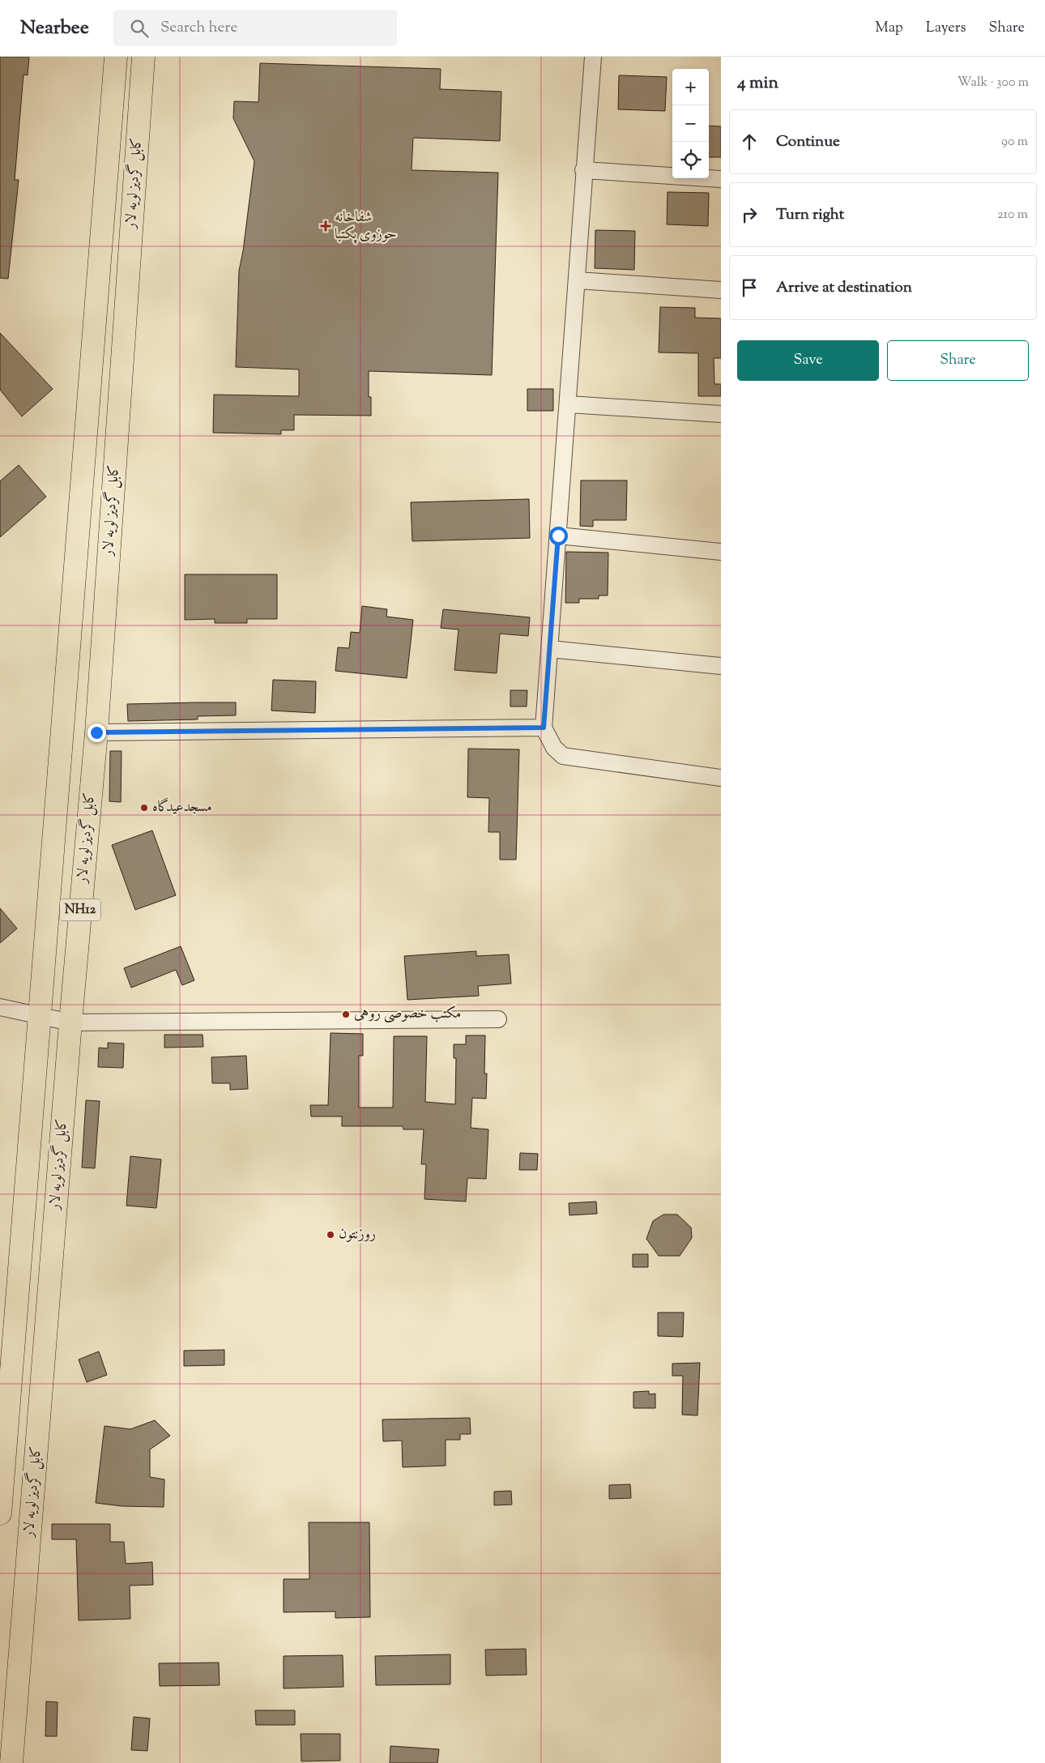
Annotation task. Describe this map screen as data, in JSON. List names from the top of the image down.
{
  "streets": {
    "highway": ["کابل گردیز لویه لار", "NH12"]
  },
  "places": {
    "health": ["شفاخانه حوزوی پکتبا"],
    "other": ["مسجدعیدگاه", "مکتب خصوصی روهی", "روزنتون"]
  },
  "page": {
    "header": "Nearbee",
    "search": "Search here",
    "nav": ["Map", "Layers", "Share"],
    "heading": ["4 min", "Walk · 300 m"],
    "map_buttons": ["+", "−"],
    "list": [
      ["Continue", "90 m"],
      ["Turn right", "210 m"],
      "Arrive at destination"
    ],
    "buttons": ["Save", "Share"]
  }
}
